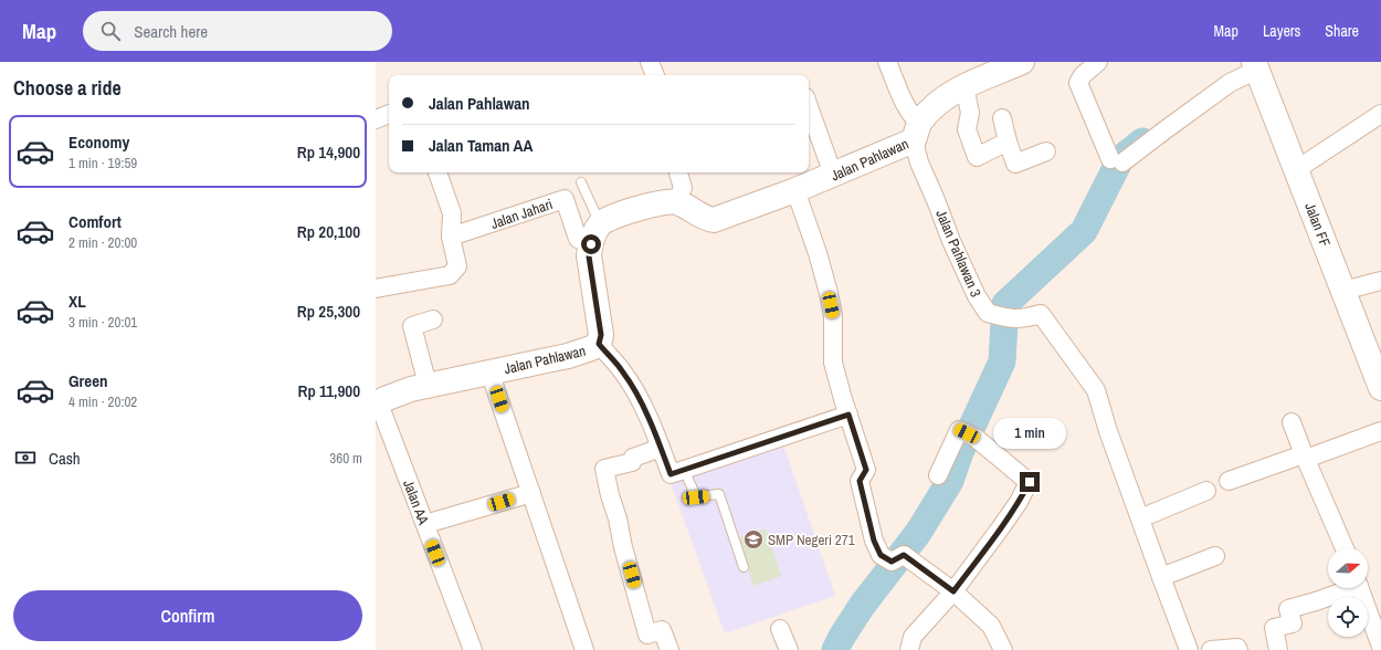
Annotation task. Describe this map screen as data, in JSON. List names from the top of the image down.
{
  "streets": {
    "street": [
      "Jalan Pahlawan",
      "Jalan Jahari",
      "Jalan FF",
      "Jalan Pahlawan 3",
      "Jalan AA"
    ]
  },
  "crossings": [
    ["Jalan Pahlawan", "Jalan Jahari"],
    ["Jalan Pahlawan", "Jalan Pahlawan 3"],
    ["Jalan Pahlawan", "Jalan AA"]
  ],
  "places": {
    "school or university": ["SMP Negeri 271"]
  },
  "north": "right",
  "page": {
    "header": "Map",
    "search": "Search here",
    "nav": ["Map", "Layers", "Share"],
    "heading": "Choose a ride",
    "banner": ["Jalan Pahlawan", "Jalan Taman AA"],
    "list": [
      {
        "name": "Economy",
        "note": "1 min · 19:59",
        "value": "Rp 14,900"
      },
      {
        "name": "Comfort",
        "note": "2 min · 20:00",
        "value": "Rp 20,100"
      },
      {
        "name": "XL",
        "note": "3 min · 20:01",
        "value": "Rp 25,300"
      },
      {
        "name": "Green",
        "note": "4 min · 20:02",
        "value": "Rp 11,900"
      }
    ],
    "bubble": "1 min",
    "pay": ["Cash", "360 m"],
    "buttons": "Confirm"
  }
}
